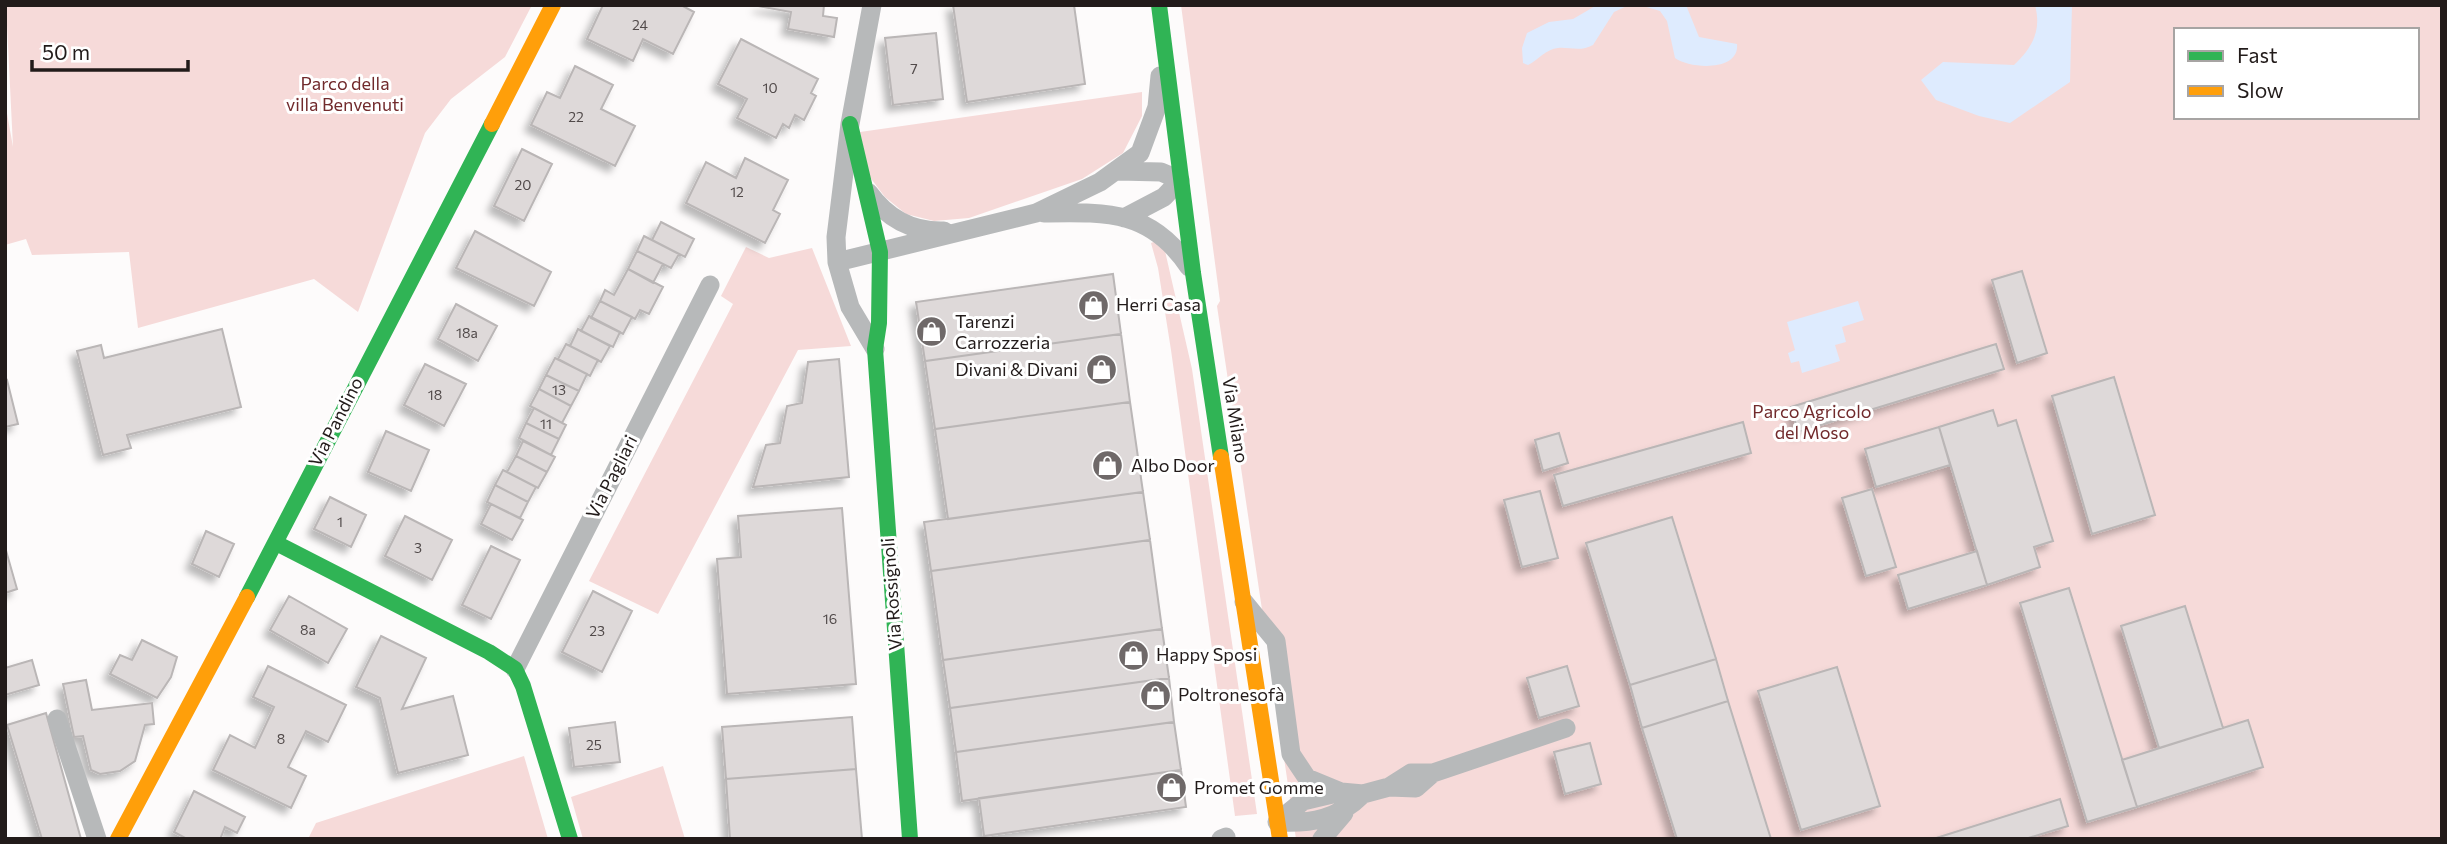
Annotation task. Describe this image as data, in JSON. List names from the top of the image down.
{
  "streets": {
    "street": [
      "Via Milano",
      "Via Pandino",
      "Via Pagliari",
      "Via Rossignoli"
    ]
  },
  "crossings": [
    ["Via Milano", "Via Rossignoli"]
  ],
  "parks": ["Parco della villa Benvenuti", "Parco Agricolo del Moso"],
  "places": {
    "shop": [
      "Herri Casa",
      "Tarenzi Carrozzeria",
      "Divani & Divani",
      "Albo Door",
      "Happy Sposi",
      "Poltronesofà",
      "Promet Gomme"
    ]
  },
  "house_numbers": [
    "24",
    "7",
    "10",
    "22",
    "20",
    "12",
    "18a",
    "13",
    "18",
    "11",
    "1",
    "3",
    "16",
    "8a",
    "23",
    "8",
    "25"
  ],
  "legend": ["Fast", "Slow"],
  "scale_bar": "50 m"
}
